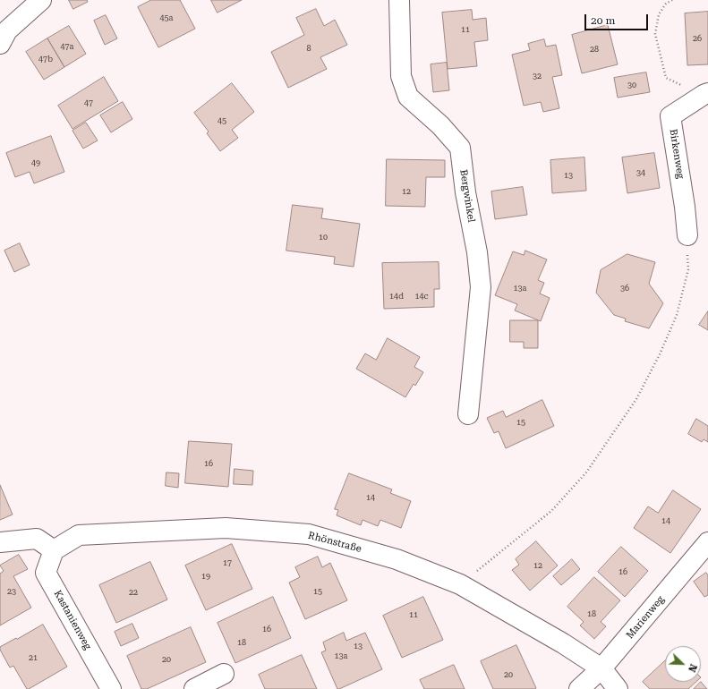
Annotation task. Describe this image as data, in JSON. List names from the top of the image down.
{
  "streets": {
    "street": [
      "Birkenweg",
      "Bergwinkel",
      "Rhönstraße",
      "Marienweg",
      "Kastanienweg"
    ]
  },
  "crossings": [
    ["Rhönstraße", "Marienweg"],
    ["Rhönstraße", "Kastanienweg"]
  ],
  "house_numbers": [
    "45a",
    "11",
    "26",
    "47a",
    "8",
    "28",
    "47b",
    "32",
    "30",
    "47",
    "45",
    "49",
    "34",
    "13",
    "12",
    "10",
    "13a",
    "36",
    "14d",
    "14c",
    "15",
    "16",
    "14",
    "14",
    "17",
    "12",
    "16",
    "19",
    "23",
    "15",
    "22",
    "18",
    "11",
    "16",
    "18",
    "13",
    "13a",
    "21",
    "20",
    "20"
  ],
  "scale_bar": "20 m",
  "north": "bottom right"
}
